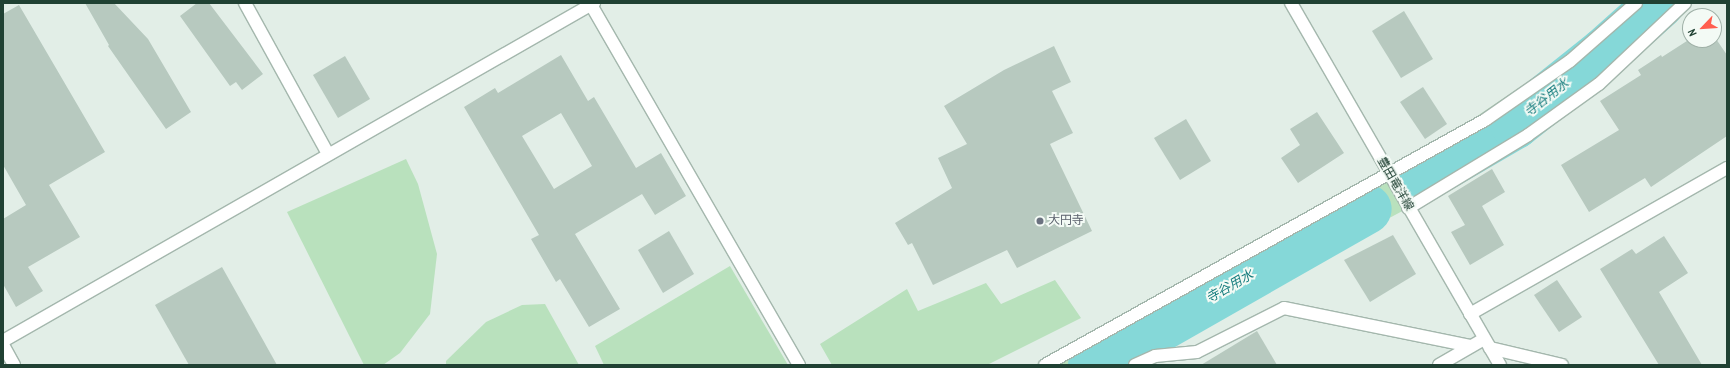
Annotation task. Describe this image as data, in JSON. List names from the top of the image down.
{
  "streets": {
    "street": ["豊田竜洋線"]
  },
  "water": ["寺谷用水"],
  "places": ["大円寺"],
  "north": "bottom left"
}
